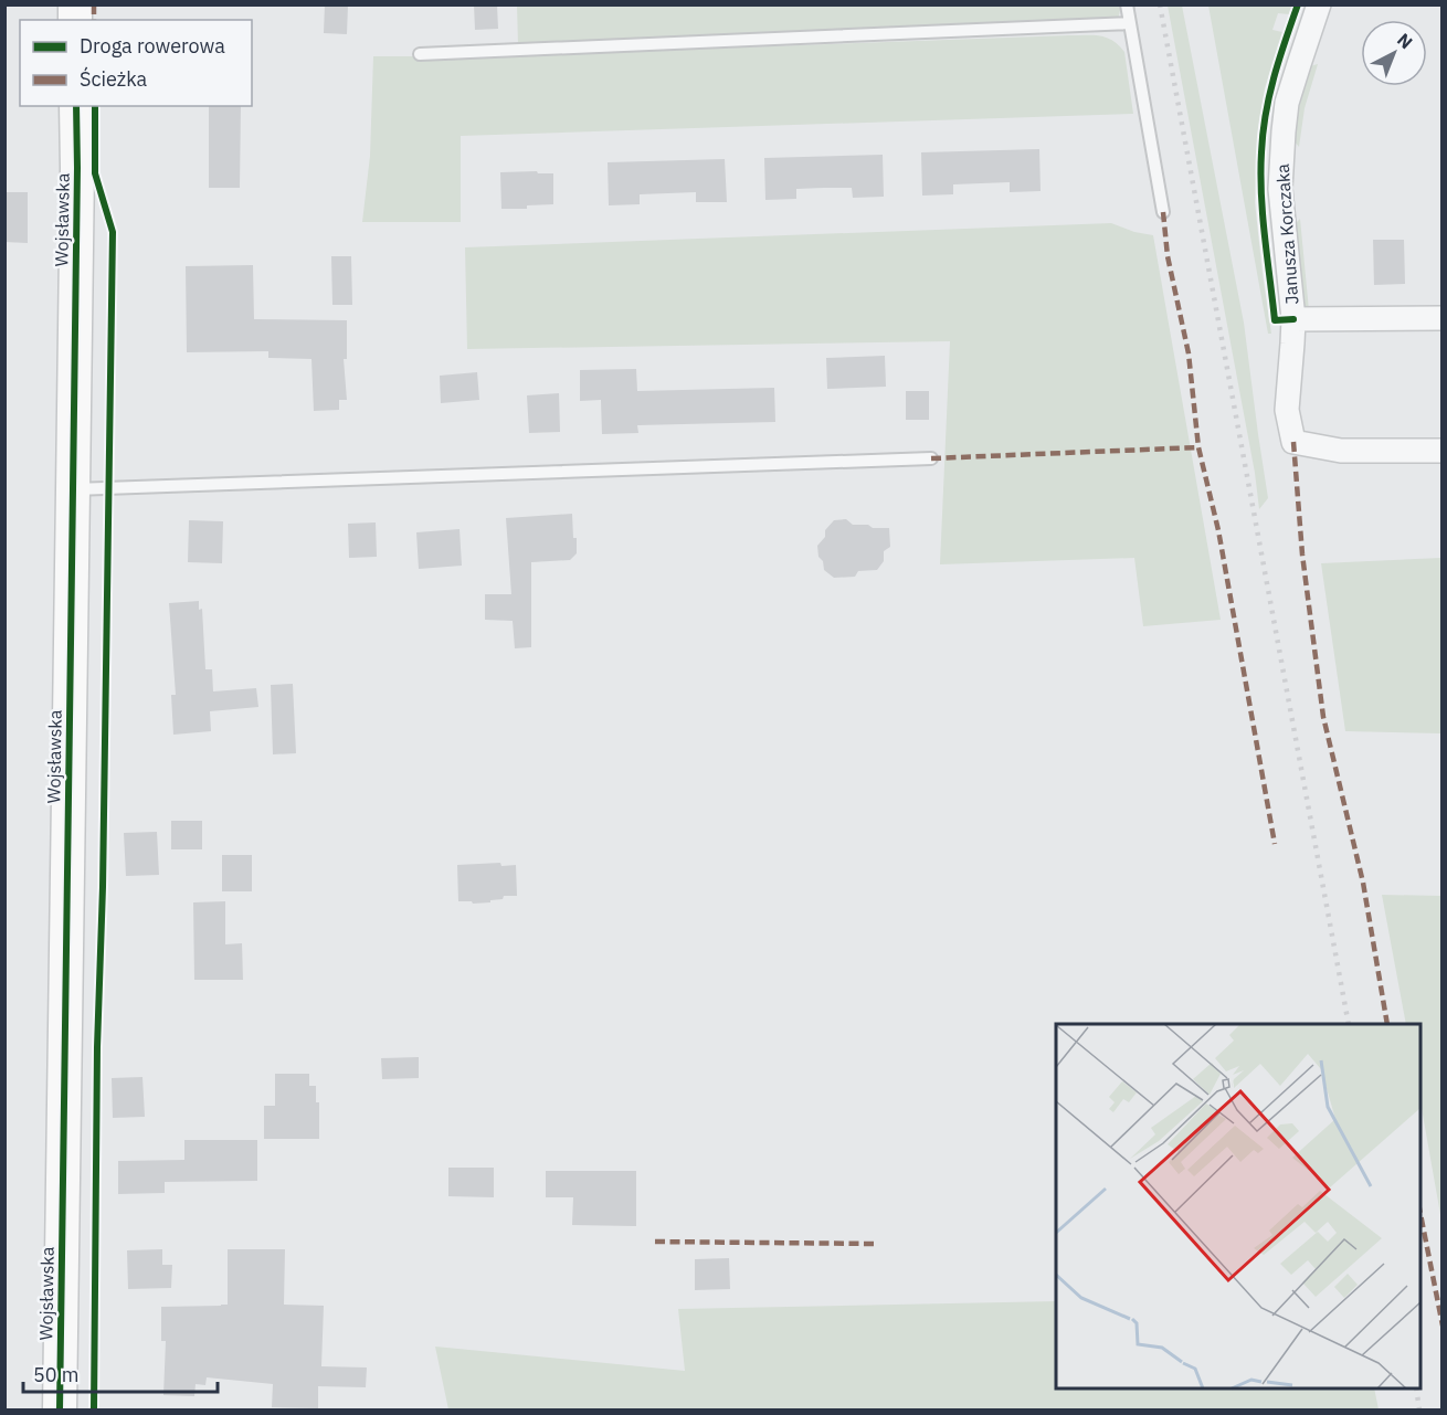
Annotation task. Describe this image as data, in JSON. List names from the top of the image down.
{
  "streets": {
    "street": ["Wojsławska", "Janusza Korczaka"]
  },
  "legend": ["Droga rowerowa", "Ścieżka"],
  "scale_bar": "50 m",
  "north": "top right"
}
